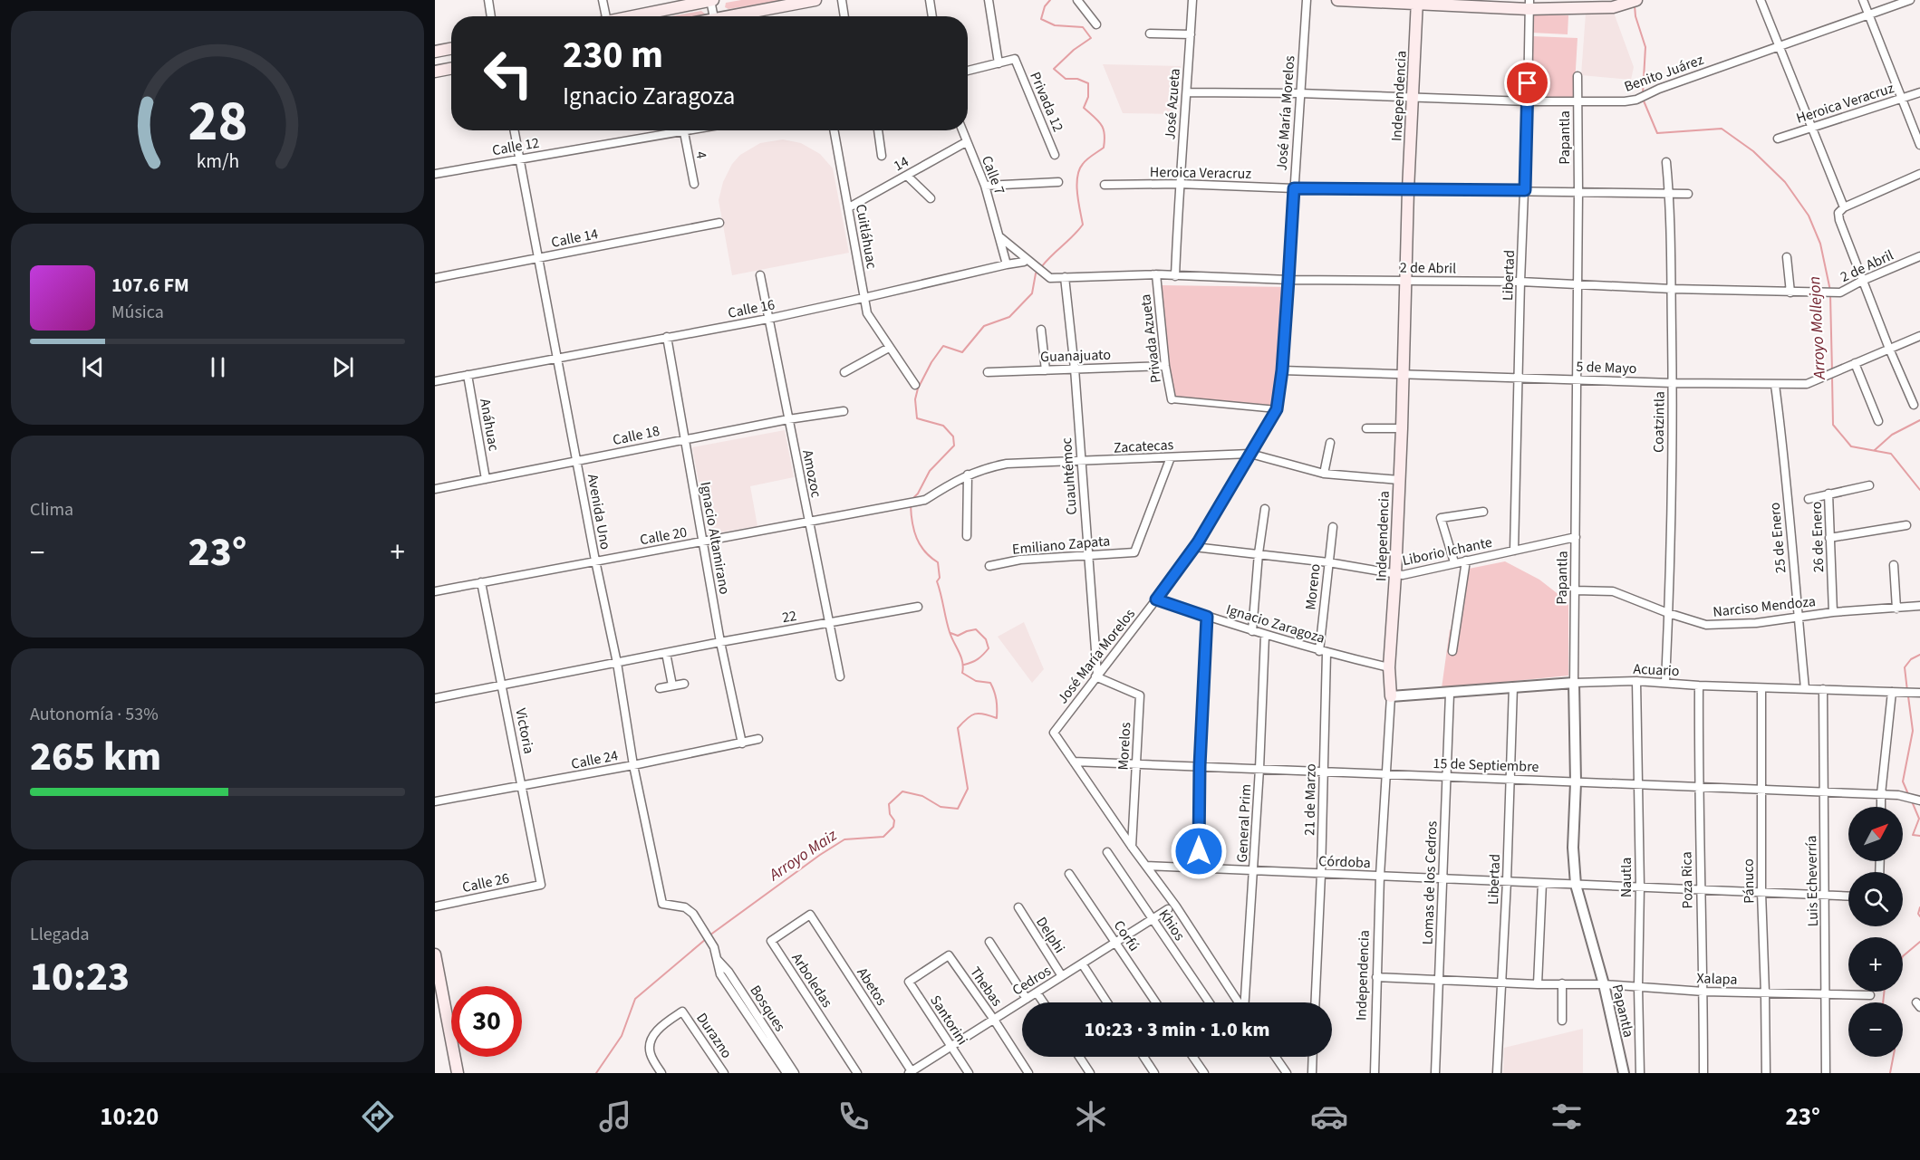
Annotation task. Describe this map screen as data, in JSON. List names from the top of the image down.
{
  "streets": {
    "main road": ["Independencia"],
    "street": [
      "Benito Juárez",
      "Privada 12",
      "Heroica Veracruz",
      "José Azueta",
      "José María Morelos",
      "Papantla",
      "Calle 12",
      "4",
      "14",
      "Calle 7",
      "Cuitláhuac",
      "Calle 14",
      "2 de Abril",
      "Libertad",
      "Calle 16",
      "Privada Azueta",
      "Guanajuato",
      "5 de Mayo",
      "Coatzintla",
      "Anáhuac",
      "Calle 18",
      "Zacatecas",
      "Amozoc",
      "Cuauhtémoc",
      "Avenida Uno",
      "Calle 20",
      "26 de Enero",
      "Ignacio Altamirano",
      "25 de Enero",
      "Emiliano Zapata",
      "Liborio Ichante",
      "Moreno",
      "Narciso Mendoza",
      "22",
      "Ignacio Zaragoza",
      "Acuario",
      "Victoria",
      "Morelos",
      "Calle 24",
      "15 de Septiembre",
      "21 de Marzo",
      "General Prim",
      "Córdoba",
      "Nautla",
      "Poza Rica",
      "Pánuco",
      "Luis Echeverría",
      "Calle 26",
      "Lomas de los Cedros",
      "Khios",
      "Delphi",
      "Corfú",
      "Xalapa",
      "Arboledas",
      "Cedros",
      "Abetos",
      "Thebas",
      "Bosques",
      "Santorini",
      "Durazno"
    ]
  },
  "crossings": [
    ["Benito Juárez", "Independencia"],
    ["Benito Juárez", "José Azueta"],
    ["Benito Juárez", "José María Morelos"],
    ["Benito Juárez", "Papantla"],
    ["Benito Juárez", "Libertad"],
    ["Independencia", "Heroica Veracruz"],
    ["Independencia", "2 de Abril"],
    ["Independencia", "5 de Mayo"],
    ["Independencia", "Zacatecas"],
    ["Independencia", "Liborio Ichante"],
    ["Independencia", "Ignacio Zaragoza"],
    ["Independencia", "Acuario"],
    ["Independencia", "15 de Septiembre"],
    ["Independencia", "Córdoba"],
    ["Independencia", "Xalapa"],
    ["Heroica Veracruz", "José Azueta"],
    ["Heroica Veracruz", "José María Morelos"],
    ["Heroica Veracruz", "Papantla"],
    ["Heroica Veracruz", "Libertad"],
    ["Heroica Veracruz", "Coatzintla"],
    ["José Azueta", "2 de Abril"],
    ["José María Morelos", "2 de Abril"],
    ["José María Morelos", "5 de Mayo"],
    ["José María Morelos", "Zacatecas"],
    ["José María Morelos", "Cuauhtémoc"],
    ["José María Morelos", "Liborio Ichante"],
    ["José María Morelos", "Ignacio Zaragoza"],
    ["José María Morelos", "Morelos"],
    ["José María Morelos", "15 de Septiembre"],
    ["José María Morelos", "Córdoba"],
    ["Papantla", "2 de Abril"],
    ["Papantla", "5 de Mayo"],
    ["Papantla", "Liborio Ichante"],
    ["Papantla", "Narciso Mendoza"],
    ["Papantla", "Acuario"],
    ["Papantla", "15 de Septiembre"],
    ["Papantla", "Córdoba"],
    ["Papantla", "Xalapa"],
    ["Calle 12", "4"],
    ["Calle 12", "Avenida Uno"],
    ["14", "Calle 7"],
    ["14", "Cuitláhuac"],
    ["Calle 7", "Calle 16"],
    ["Cuitláhuac", "Calle 16"],
    ["Calle 14", "Avenida Uno"],
    ["2 de Abril", "Libertad"],
    ["2 de Abril", "Privada Azueta"],
    ["2 de Abril", "Coatzintla"],
    ["2 de Abril", "Cuauhtémoc"],
    ["Libertad", "5 de Mayo"],
    ["Libertad", "Liborio Ichante"],
    ["Libertad", "Acuario"],
    ["Libertad", "15 de Septiembre"],
    ["Libertad", "Córdoba"],
    ["Libertad", "Xalapa"],
    ["Calle 16", "Anáhuac"],
    ["Calle 16", "Amozoc"],
    ["Calle 16", "Avenida Uno"],
    ["Calle 16", "Ignacio Altamirano"],
    ["Privada Azueta", "Guanajuato"],
    ["Guanajuato", "Cuauhtémoc"],
    ["5 de Mayo", "Coatzintla"],
    ["5 de Mayo", "25 de Enero"],
    ["Coatzintla", "Narciso Mendoza"],
    ["Coatzintla", "Acuario"],
    ["Anáhuac", "Calle 18"],
    ["Calle 18", "Amozoc"],
    ["Calle 18", "Avenida Uno"],
    ["Calle 18", "Ignacio Altamirano"],
    ["Zacatecas", "Cuauhtémoc"],
    ["Zacatecas", "Calle 20"],
    ["Zacatecas", "Emiliano Zapata"],
    ["Amozoc", "Calle 20"],
    ["Amozoc", "22"],
    ["Cuauhtémoc", "Emiliano Zapata"],
    ["Cuauhtémoc", "Morelos"],
    ["Avenida Uno", "Calle 20"],
    ["Avenida Uno", "22"],
    ["Avenida Uno", "Calle 24"],
    ["Avenida Uno", "Bosques"],
    ["Calle 20", "Ignacio Altamirano"],
    ["Calle 20", "Victoria"],
    ["26 de Enero", "Narciso Mendoza"],
    ["Ignacio Altamirano", "22"],
    ["Ignacio Altamirano", "Calle 24"],
    ["25 de Enero", "Narciso Mendoza"],
    ["25 de Enero", "Acuario"],
    ["Liborio Ichante", "Moreno"],
    ["Moreno", "Ignacio Zaragoza"],
    ["Moreno", "21 de Marzo"],
    ["22", "Victoria"],
    ["Ignacio Zaragoza", "21 de Marzo"],
    ["Ignacio Zaragoza", "General Prim"],
    ["Acuario", "Nautla"],
    ["Acuario", "Poza Rica"],
    ["Acuario", "Pánuco"],
    ["Acuario", "Luis Echeverría"],
    ["Acuario", "Lomas de los Cedros"],
    ["Victoria", "Calle 24"],
    ["Victoria", "Calle 26"],
    ["Morelos", "15 de Septiembre"],
    ["15 de Septiembre", "21 de Marzo"],
    ["15 de Septiembre", "General Prim"],
    ["15 de Septiembre", "Nautla"],
    ["15 de Septiembre", "Poza Rica"],
    ["15 de Septiembre", "Pánuco"],
    ["15 de Septiembre", "Luis Echeverría"],
    ["15 de Septiembre", "Lomas de los Cedros"],
    ["21 de Marzo", "Córdoba"],
    ["General Prim", "Córdoba"],
    ["Córdoba", "Nautla"],
    ["Córdoba", "Poza Rica"],
    ["Córdoba", "Pánuco"],
    ["Córdoba", "Luis Echeverría"],
    ["Córdoba", "Lomas de los Cedros"],
    ["Nautla", "Xalapa"],
    ["Poza Rica", "Xalapa"],
    ["Pánuco", "Xalapa"],
    ["Luis Echeverría", "Xalapa"],
    ["Lomas de los Cedros", "Xalapa"],
    ["Khios", "Cedros"],
    ["Delphi", "Cedros"],
    ["Corfú", "Cedros"],
    ["Arboledas", "Abetos"],
    ["Cedros", "Abetos"],
    ["Cedros", "Thebas"],
    ["Cedros", "Santorini"],
    ["Thebas", "Santorini"]
  ],
  "water": ["Arroyo Mollejon", "Arroyo Maiz"],
  "north": "top right",
  "page": {
    "turn": ["230 m", "Ignacio Zaragoza"],
    "song": ["107.6 FM", "Música"],
    "tile": [
      "Clima",
      ["Autonomía · 53%", "265 km"],
      ["Llegada", "10:23"]
    ],
    "heat": ["−", "23°", "+"],
    "map_buttons": ["+", "−"],
    "limit": "30",
    "trip": "10:23 · 3 min · 1.0 km",
    "tabs": ["10:20", "23°"],
    "gauge": ["28", "km/h"]
  }
}
